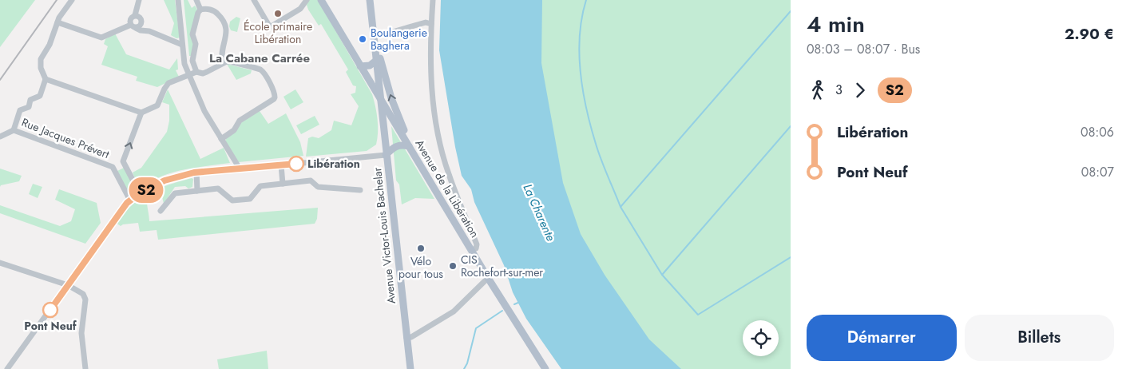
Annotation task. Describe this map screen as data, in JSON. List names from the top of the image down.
{
  "streets": {
    "main road": ["Avenue de la Libération", "Avenue Victor-Louis Bachelar"],
    "street": ["Rue Jacques Prévert"]
  },
  "crossings": [
    ["Avenue de la Libération", "Avenue Victor-Louis Bachelar"]
  ],
  "districts": ["La Cabane Carrée"],
  "water": ["La Charente"],
  "places": [
    "École primaire Libération",
    "Boulangerie Baghera",
    "Libération",
    "Vélo pour tous",
    "CIS Rochefort-sur-mer",
    "Pont Neuf"
  ],
  "lines": ["bus line S2"],
  "page": {
    "on_map": "S2",
    "heading": ["4 min", "08:03 – 08:07 · Bus", "2.90 €"],
    "legs": ["3", "S2"],
    "list": [
      {
        "name": "Libération",
        "value": "08:06"
      },
      {
        "name": "Pont Neuf",
        "value": "08:07"
      }
    ],
    "buttons": ["Démarrer", "Billets"]
  }
}
